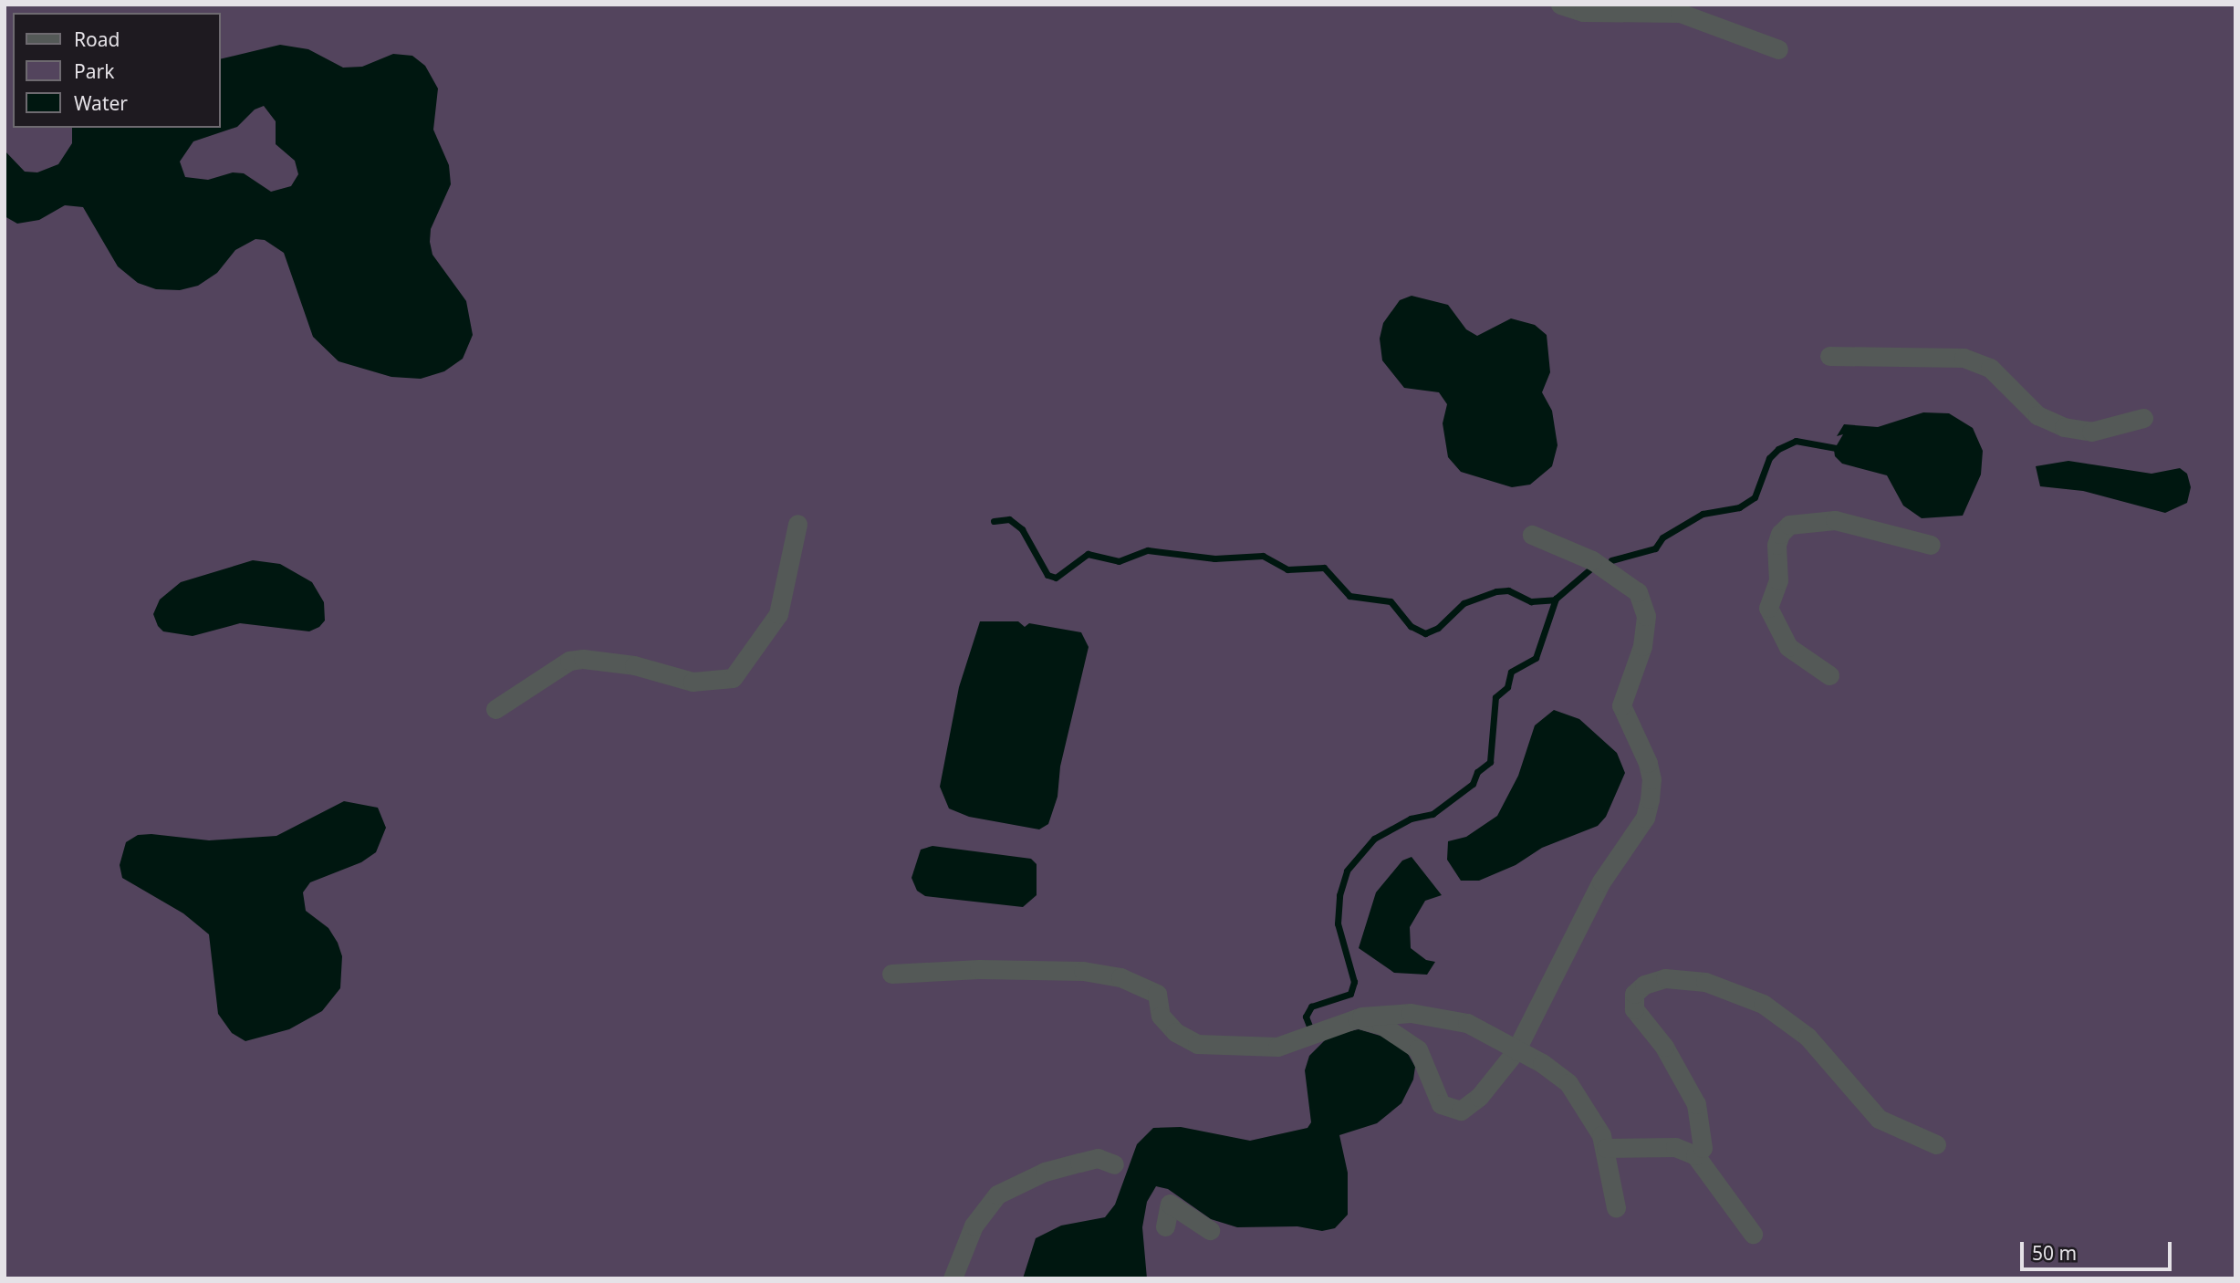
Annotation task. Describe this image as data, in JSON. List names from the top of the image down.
{
  "legend": ["Road", "Park", "Water"],
  "scale_bar": "50 m"
}
